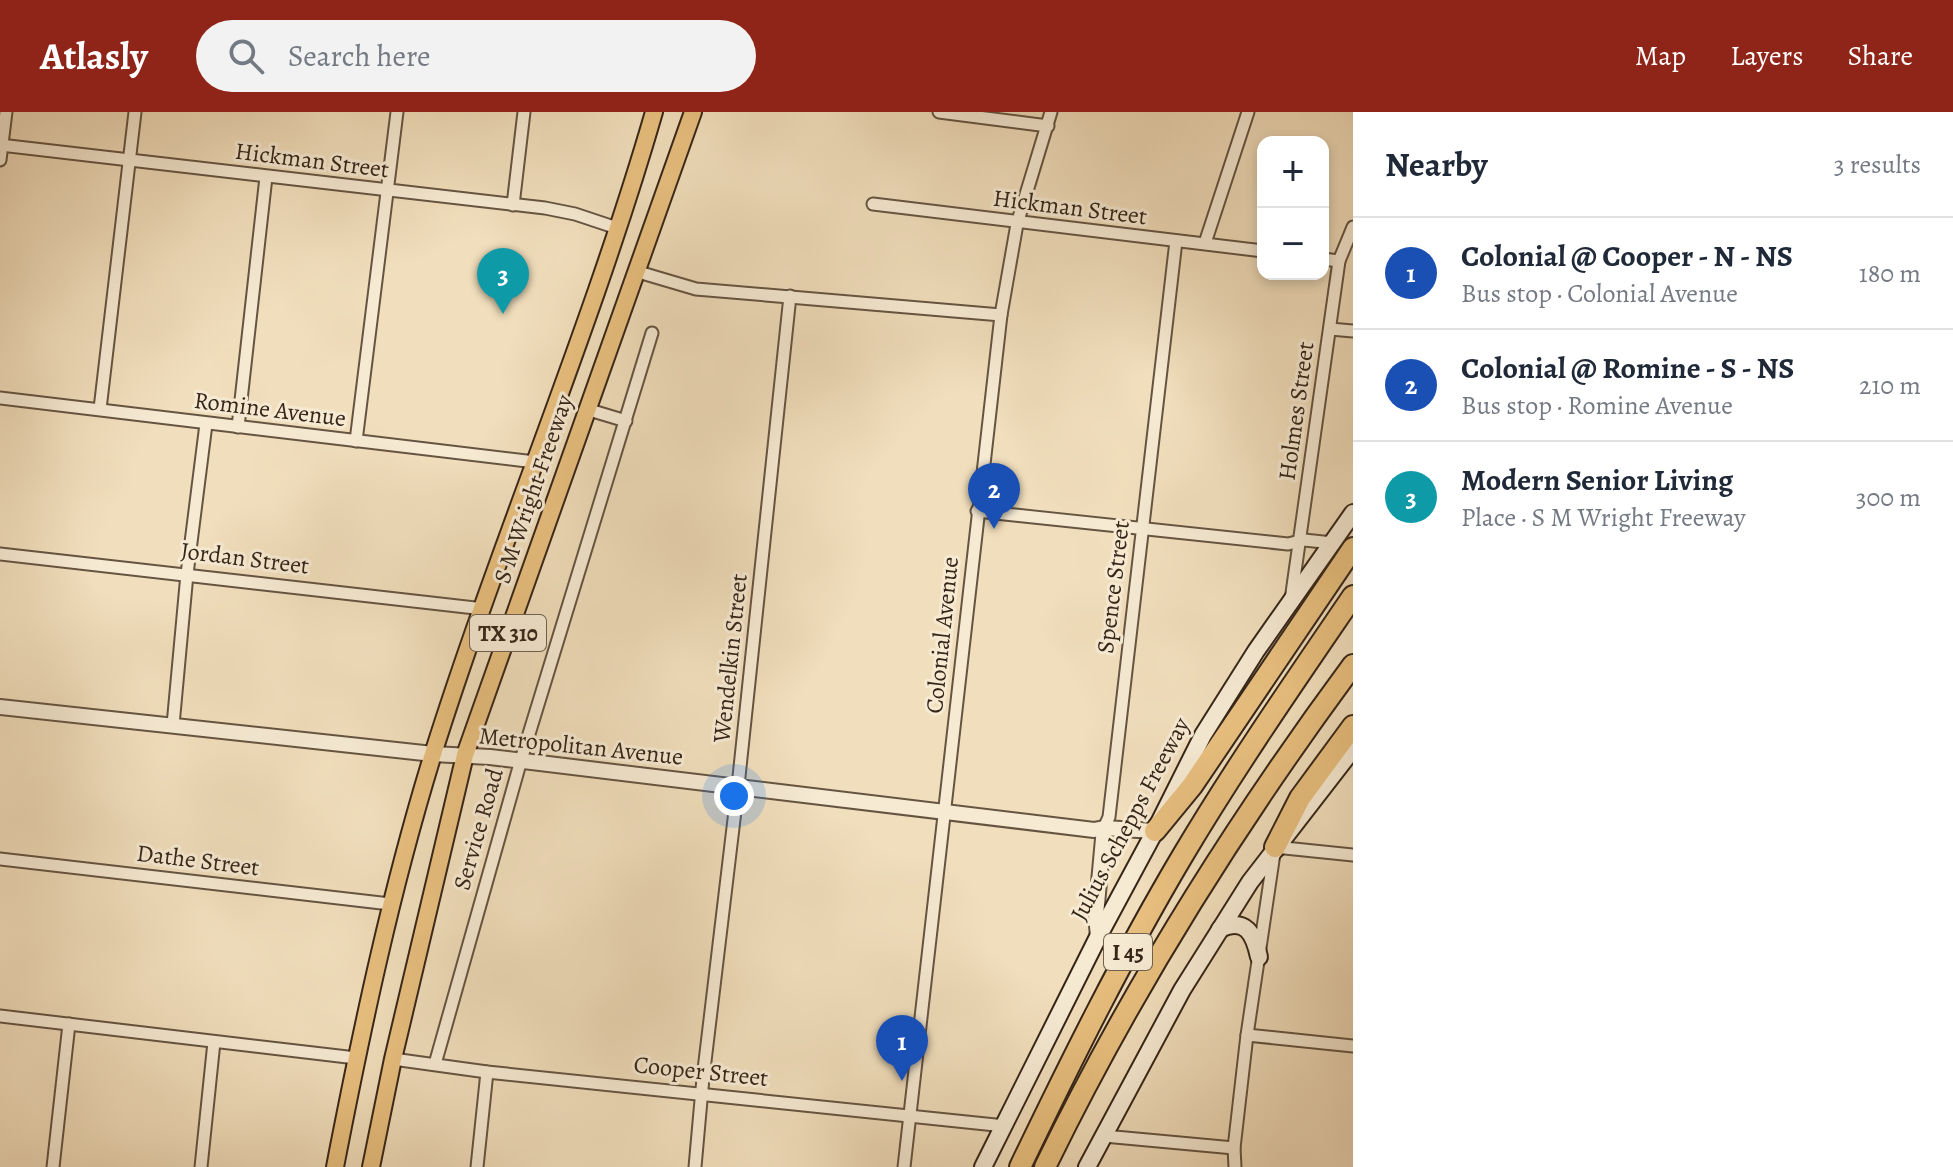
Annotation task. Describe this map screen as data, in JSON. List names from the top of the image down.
{
  "streets": {
    "highway": ["I 45"],
    "main road": ["S M Wright Freeway", "TX 310", "Julius Schepps Freeway"],
    "street": [
      "Hickman Street",
      "Romine Avenue",
      "Holmes Street",
      "Jordan Street",
      "Spence Street",
      "Colonial Avenue",
      "Wendelkin Street",
      "Metropolitan Avenue",
      "Service Road",
      "Dathe Street",
      "Cooper Street"
    ]
  },
  "crossings": [
    ["Hickman Street", "S M Wright Freeway"],
    ["Hickman Street", "Spence Street"],
    ["Hickman Street", "Colonial Avenue"],
    ["Romine Avenue", "S M Wright Freeway"],
    ["Holmes Street", "Julius Schepps Freeway"],
    ["S M Wright Freeway", "Jordan Street"],
    ["S M Wright Freeway", "Metropolitan Avenue"],
    ["S M Wright Freeway", "Dathe Street"],
    ["S M Wright Freeway", "Cooper Street"],
    ["Spence Street", "Metropolitan Avenue"],
    ["Spence Street", "Julius Schepps Freeway"],
    ["Colonial Avenue", "Metropolitan Avenue"],
    ["Colonial Avenue", "Cooper Street"],
    ["Wendelkin Street", "Metropolitan Avenue"],
    ["Wendelkin Street", "Cooper Street"],
    ["Metropolitan Avenue", "Julius Schepps Freeway"],
    ["Metropolitan Avenue", "Service Road"],
    ["Julius Schepps Freeway", "Cooper Street"],
    ["Service Road", "Cooper Street"]
  ],
  "page": {
    "header": "Atlasly",
    "search": "Search here",
    "nav": ["Map", "Layers", "Share"],
    "heading": ["Nearby", "3 results"],
    "map_buttons": ["+", "−"],
    "list": [
      {
        "mark": "1",
        "name": "Colonial @ Cooper - N - NS",
        "note": "Bus stop · Colonial Avenue",
        "value": "180 m"
      },
      {
        "mark": "2",
        "name": "Colonial @ Romine - S - NS",
        "note": "Bus stop · Romine Avenue",
        "value": "210 m"
      },
      {
        "mark": "3",
        "name": "Modern Senior Living",
        "note": "Place · S M Wright Freeway",
        "value": "300 m"
      }
    ],
    "pins": ["3", "2", "1"]
  }
}
